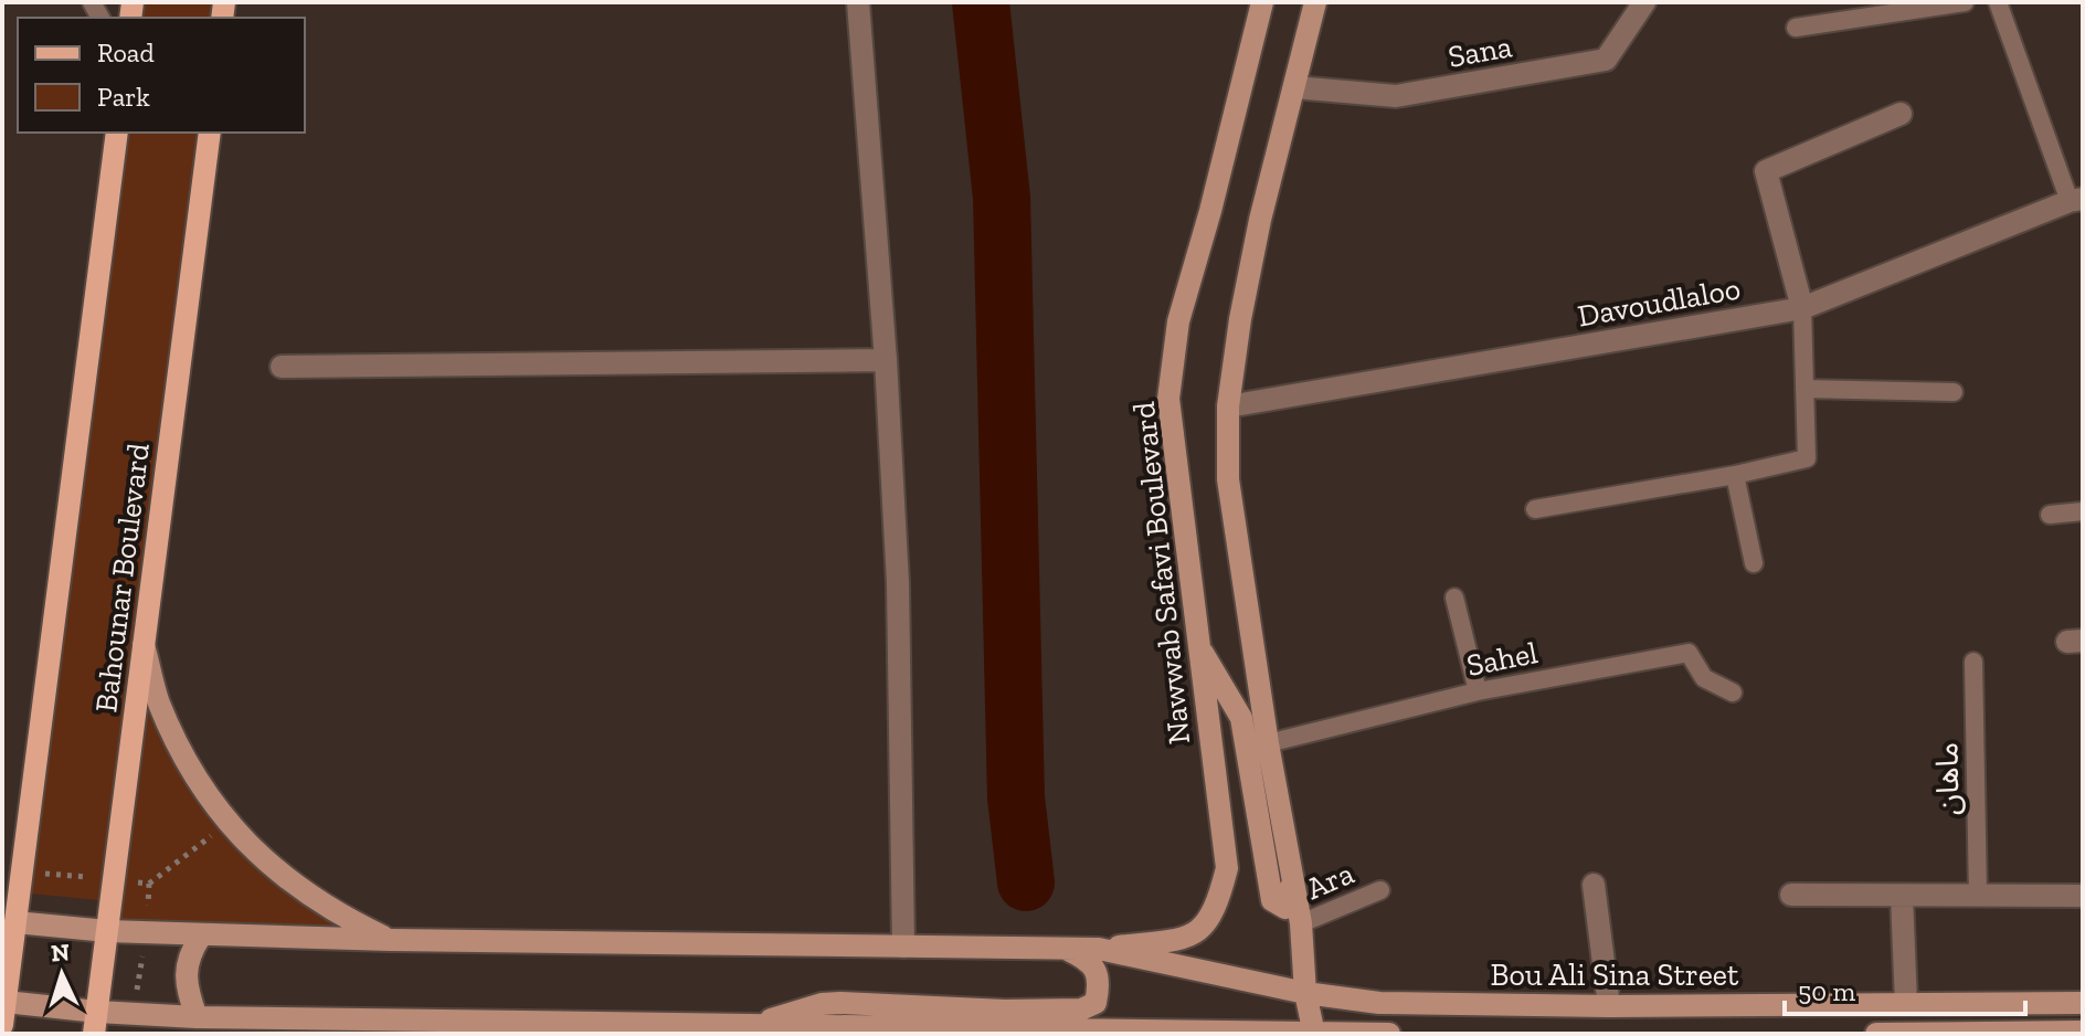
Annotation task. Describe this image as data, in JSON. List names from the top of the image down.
{
  "streets": {
    "main road": ["Nawwab Safavi Boulevard", "Bahounar Boulevard", "Bou Ali Sina Street"],
    "street": ["Sana", "Davoudlaloo"],
    "lane": ["Sahel", "ماهان", "Ara"]
  },
  "crossings": [
    ["Nawwab Safavi Boulevard", "Bou Ali Sina Street"]
  ],
  "legend": ["Road", "Park"],
  "scale_bar": "50 m",
  "north": "top"
}
